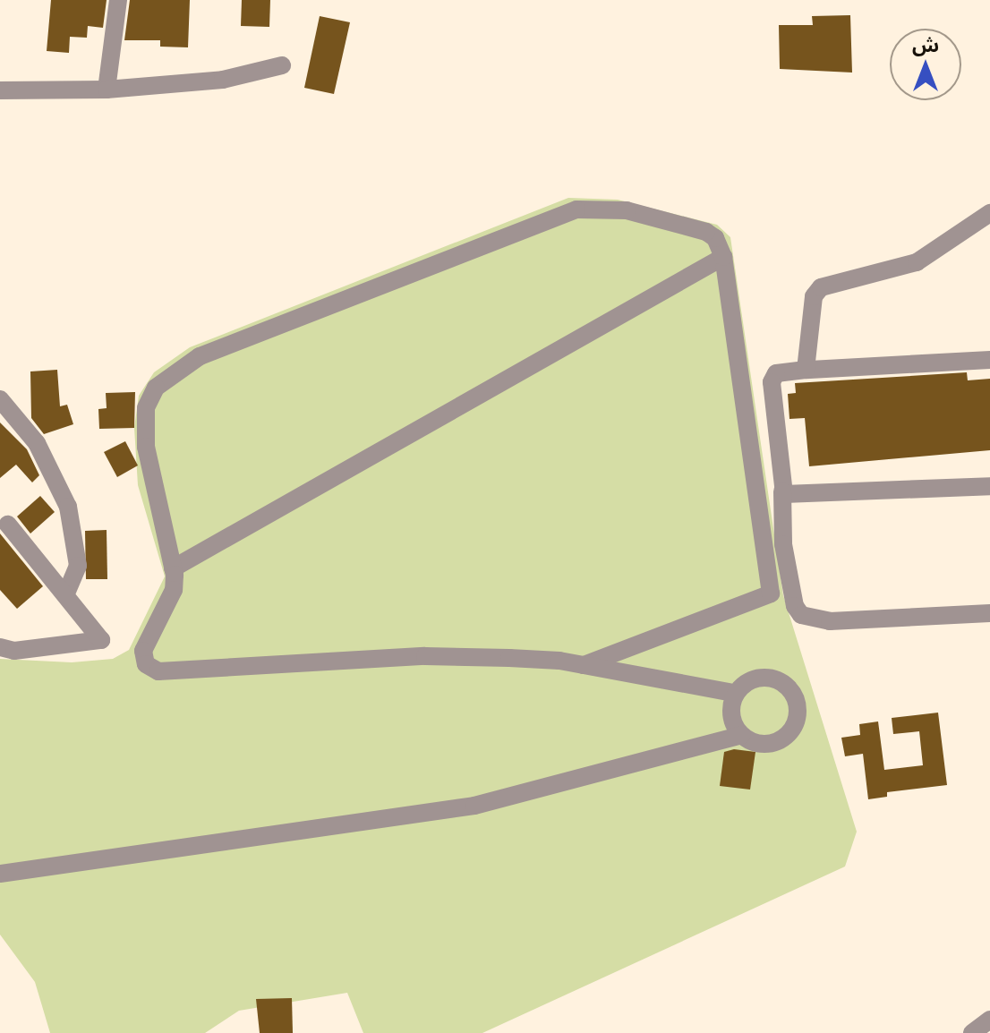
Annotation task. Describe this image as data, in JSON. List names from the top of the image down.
{
  "north": "top"
}
